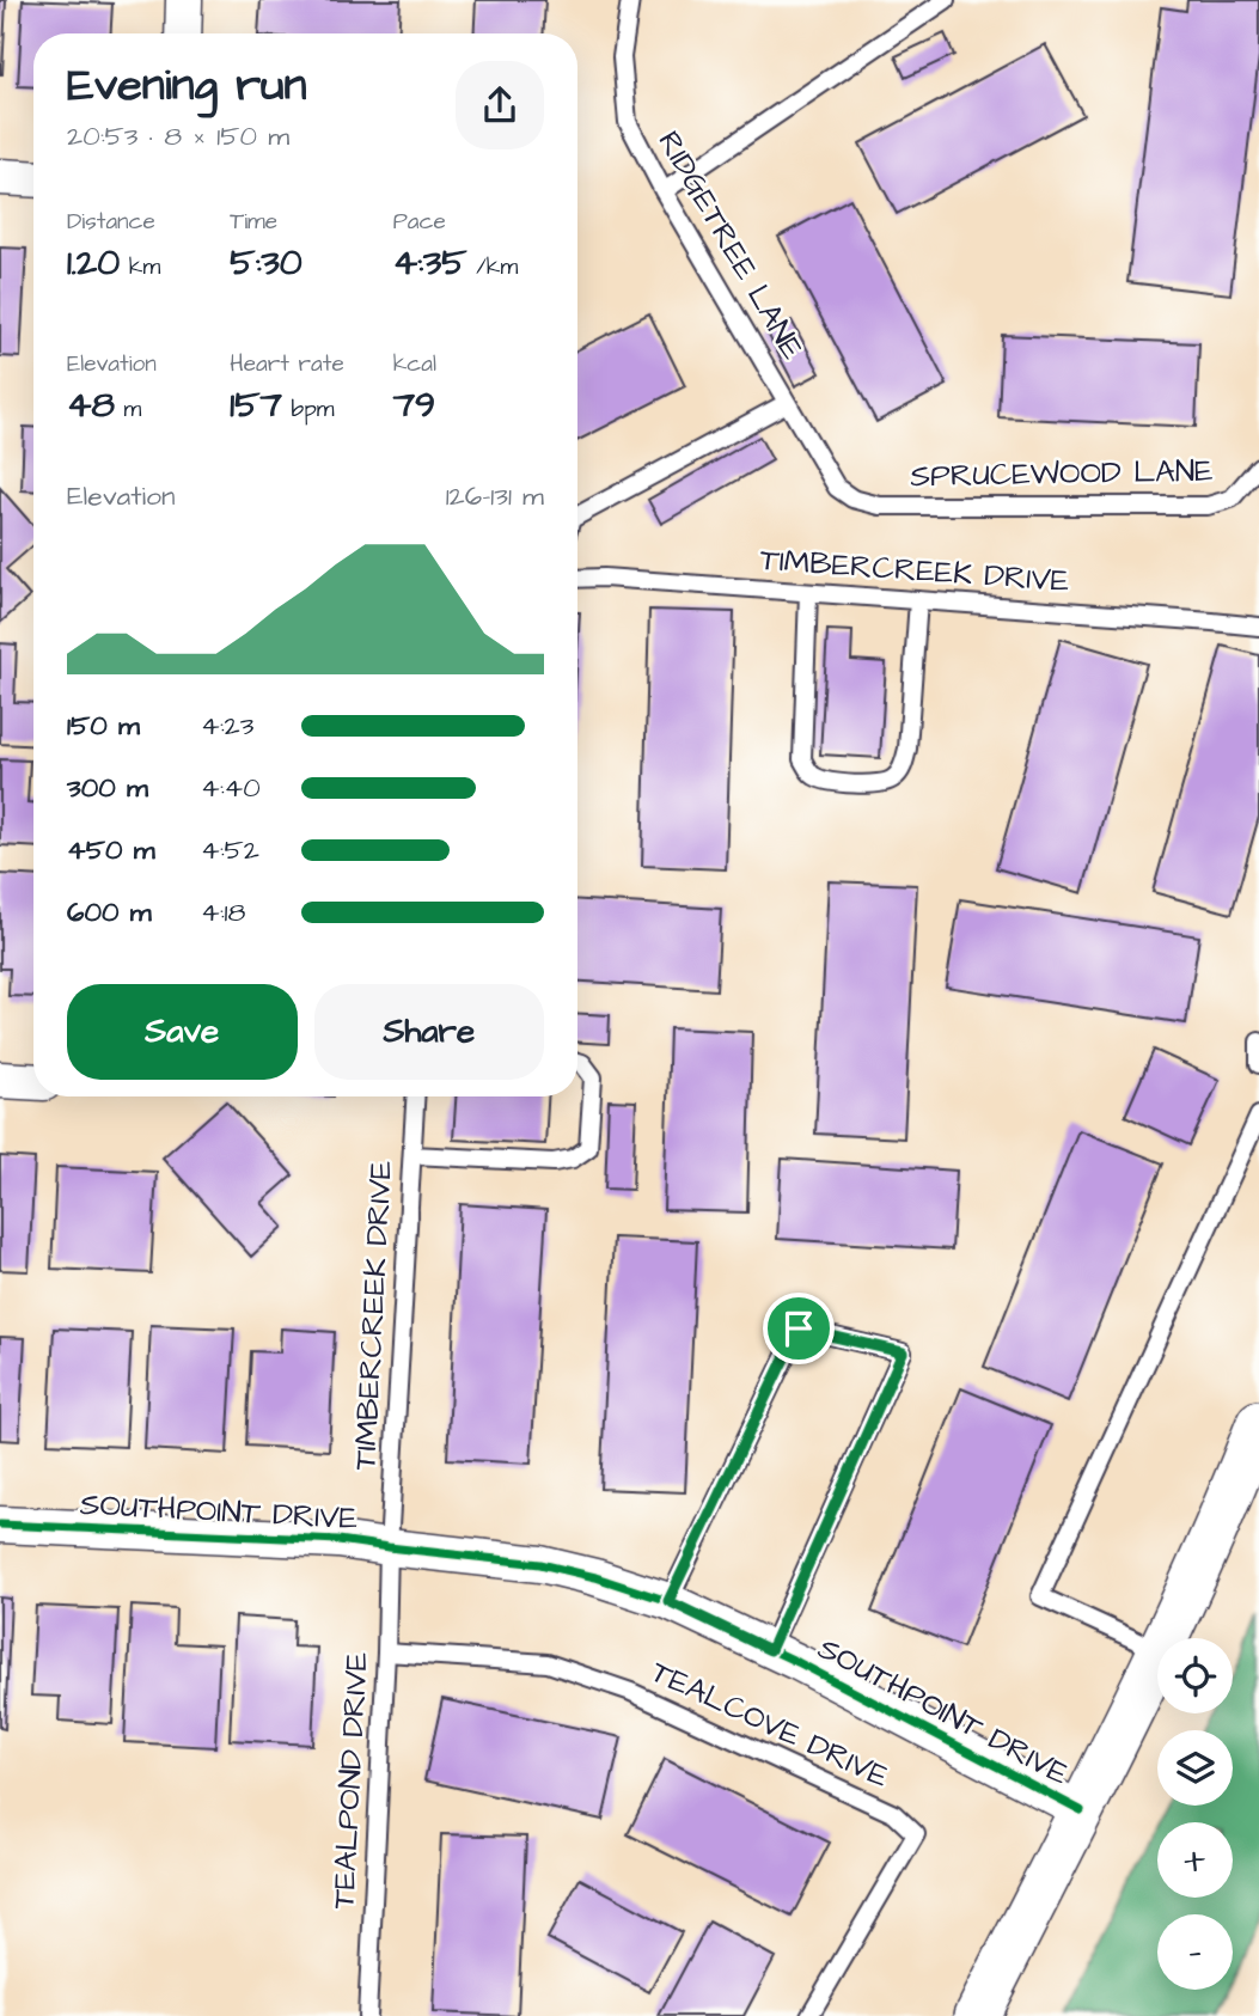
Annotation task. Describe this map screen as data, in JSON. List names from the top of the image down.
{
  "streets": {
    "street": ["SOUTHPOINT DRIVE"],
    "lane": [
      "RIDGETREE LANE",
      "SPRUCEWOOD LANE",
      "TIMBERCREEK DRIVE",
      "TEALCOVE DRIVE",
      "TEALPOND DRIVE"
    ]
  },
  "crossings": [
    ["RIDGETREE LANE", "SPRUCEWOOD LANE"],
    ["TIMBERCREEK DRIVE", "SOUTHPOINT DRIVE"],
    ["TIMBERCREEK DRIVE", "TEALPOND DRIVE"],
    ["SOUTHPOINT DRIVE", "TEALPOND DRIVE"],
    ["TEALCOVE DRIVE", "TEALPOND DRIVE"]
  ],
  "page": {
    "heading": ["Evening run", "20:53 · 8 × 150 m"],
    "stats": [
      ["Distance", "1.20 km"],
      ["Time", "5:30"],
      ["Pace", "4:35 /km"],
      ["Elevation", "48 m"],
      ["Heart rate", "157 bpm"],
      ["kcal", "79"]
    ],
    "chart": ["Elevation", "126–131 m"],
    "list": [
      {
        "name": "150 m",
        "note": "4:23"
      },
      {
        "name": "300 m",
        "note": "4:40"
      },
      {
        "name": "450 m",
        "note": "4:52"
      },
      {
        "name": "600 m",
        "note": "4:18"
      }
    ],
    "buttons": ["Save", "Share"],
    "map_buttons": ["+", "−"]
  }
}
